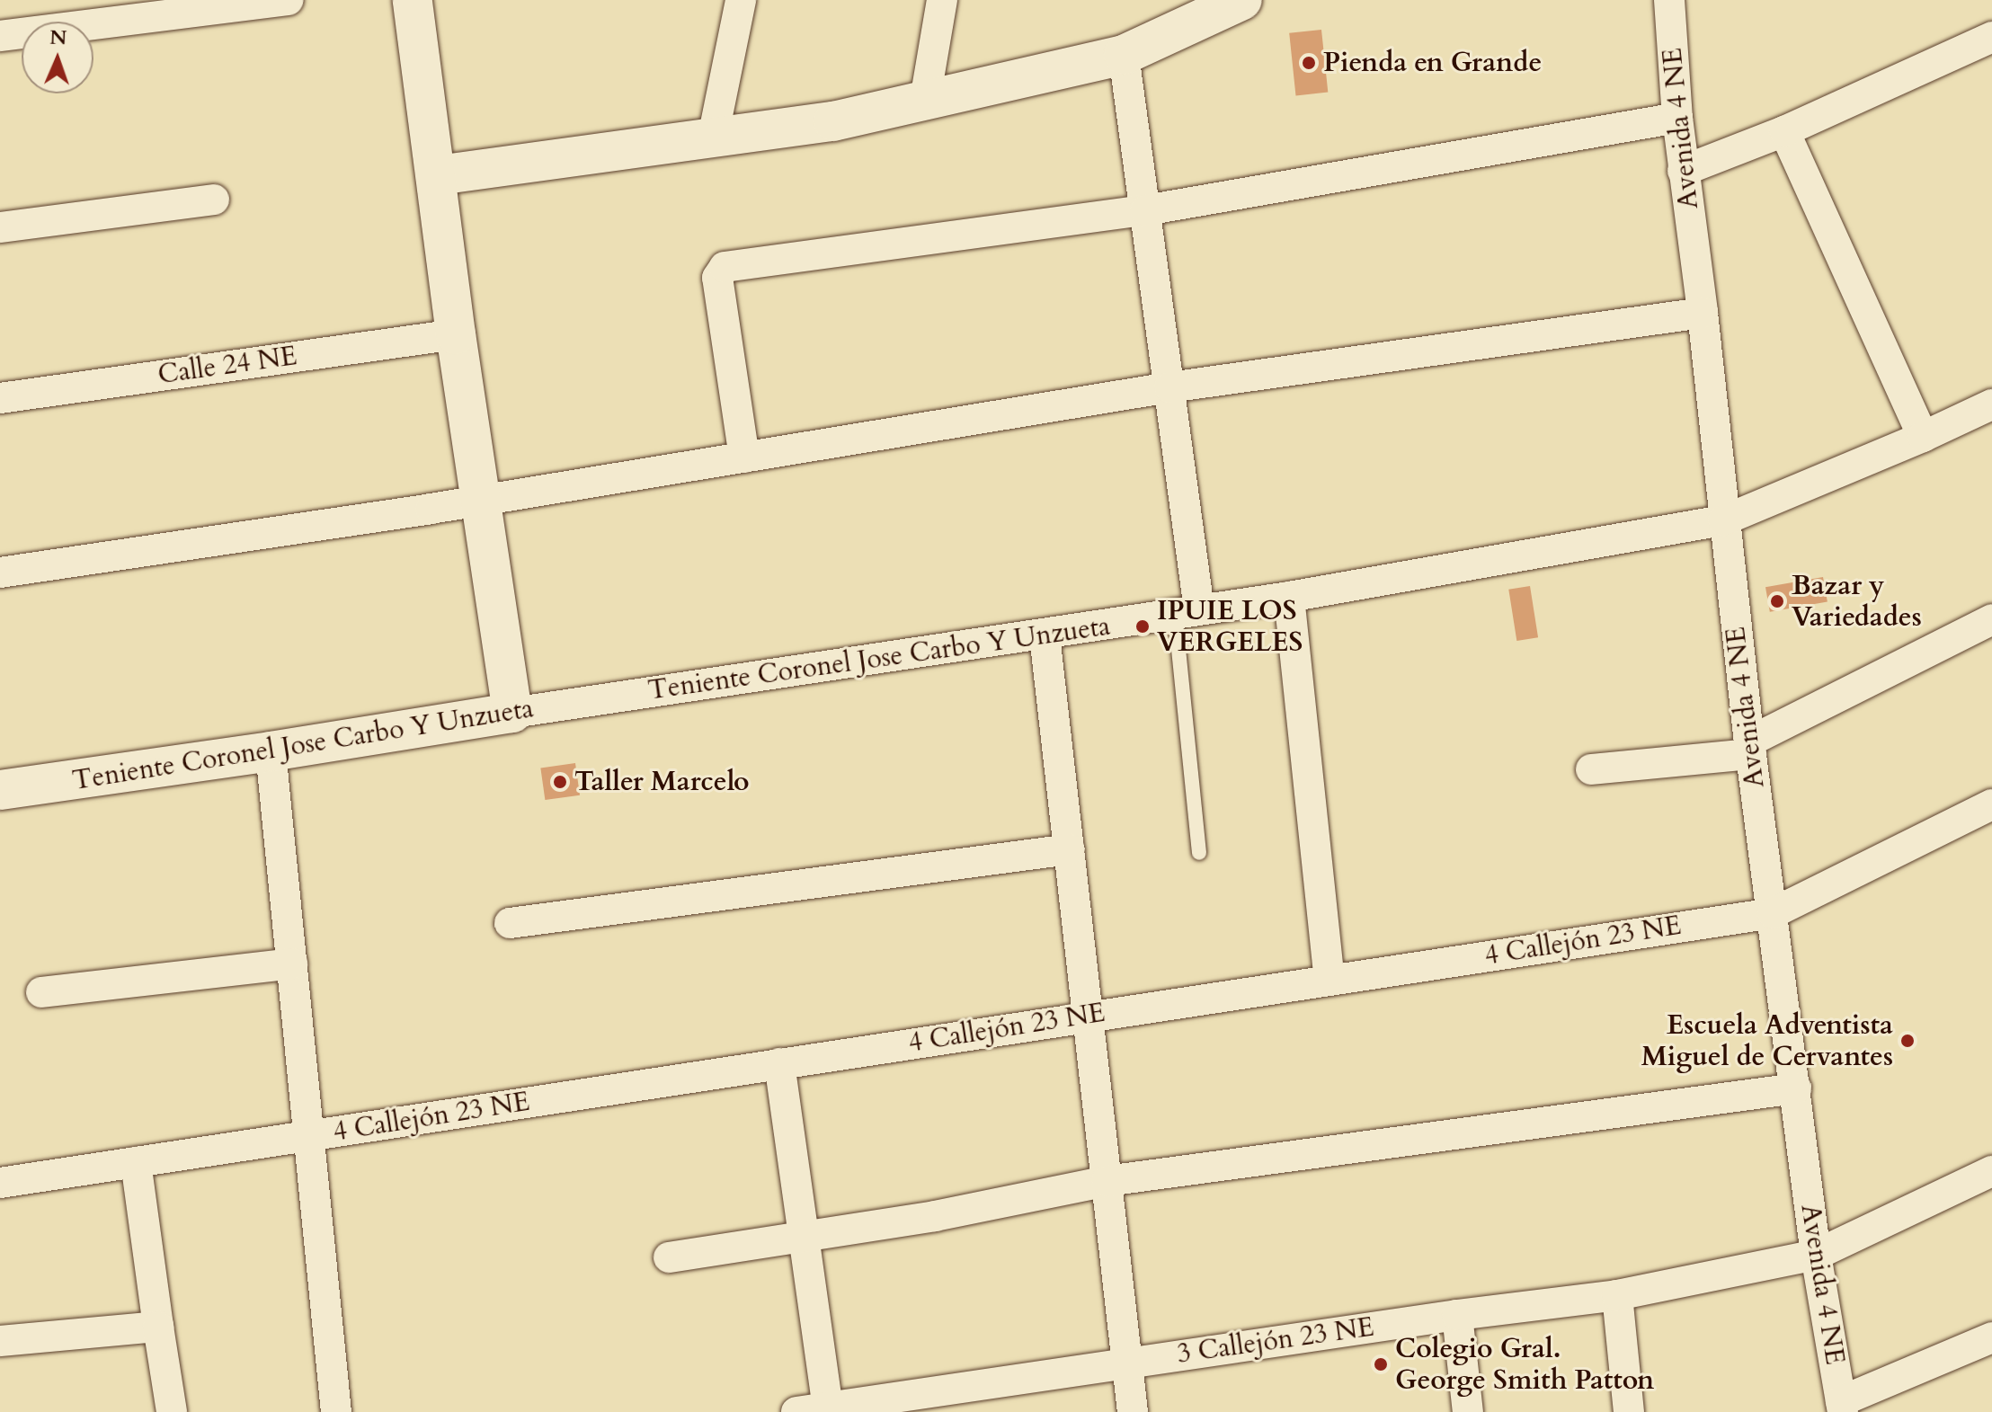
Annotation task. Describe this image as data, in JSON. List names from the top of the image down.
{
  "streets": {
    "street": [
      "Avenida 4 NE",
      "Calle 24 NE",
      "Teniente Coronel Jose Carbo Y Unzueta",
      "4 Callejón 23 NE",
      "3 Callejón 23 NE"
    ]
  },
  "crossings": [
    ["Avenida 4 NE", "Teniente Coronel Jose Carbo Y Unzueta"],
    ["Avenida 4 NE", "4 Callejón 23 NE"],
    ["Avenida 4 NE", "3 Callejón 23 NE"]
  ],
  "places": [
    "Pienda en Grande",
    "Bazar y Variedades",
    "IPUIE LOS VERGELES",
    "Taller Marcelo",
    "Escuela Adventista Miguel de Cervantes",
    "Colegio Gral. George Smith Patton"
  ],
  "north": "top"
}
